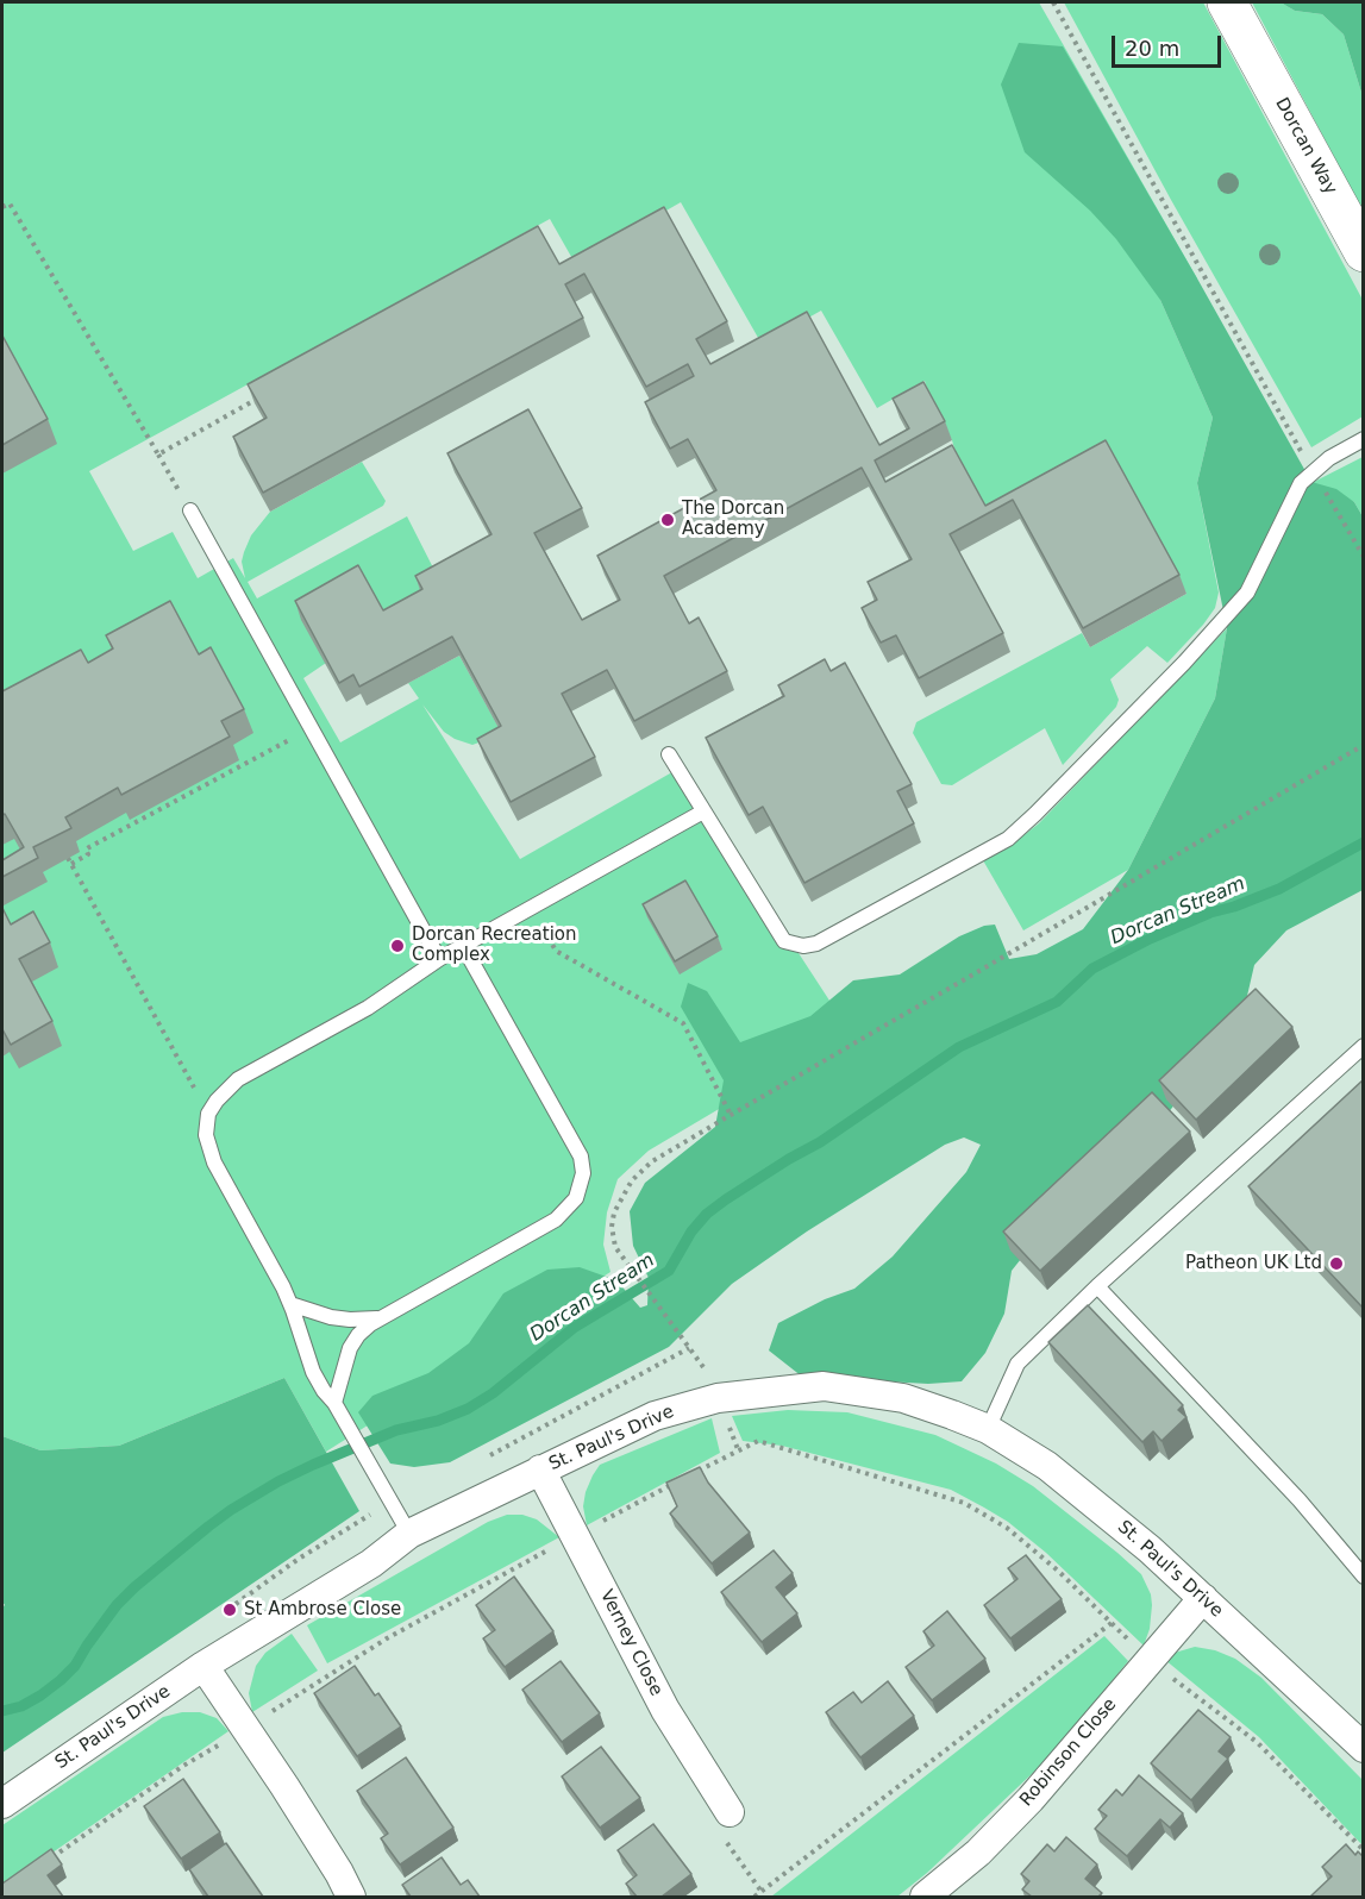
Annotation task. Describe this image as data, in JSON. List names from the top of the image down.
{
  "streets": {
    "main road": ["Dorcan Way"],
    "street": ["St. Paul's Drive", "Verney Close", "Robinson Close"]
  },
  "crossings": [
    ["St. Paul's Drive", "Verney Close"],
    ["St. Paul's Drive", "Robinson Close"]
  ],
  "water": ["Dorcan Stream"],
  "places": [
    "The Dorcan Academy",
    "Dorcan Recreation Complex",
    "Patheon UK Ltd",
    "St Ambrose Close"
  ],
  "scale_bar": "20 m"
}
